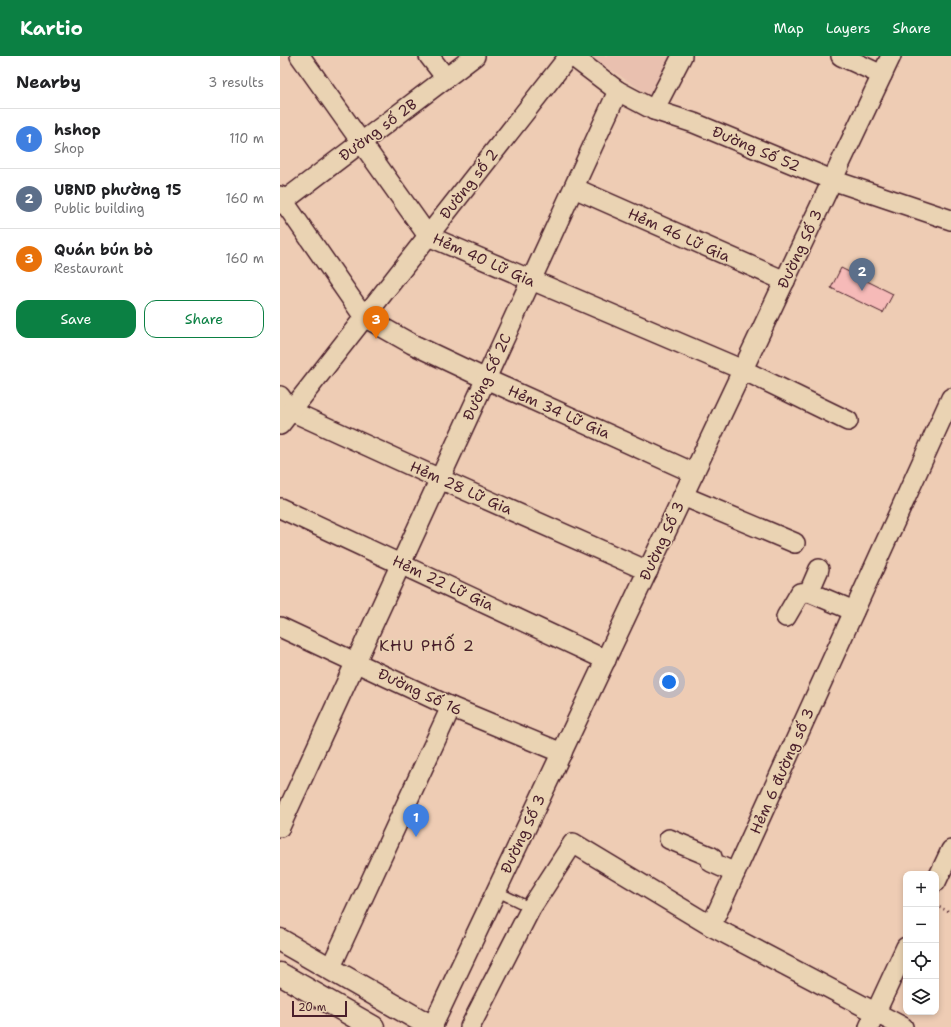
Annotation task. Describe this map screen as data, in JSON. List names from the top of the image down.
{
  "streets": {
    "street": [
      "Đường số 2B",
      "Đường Số 52",
      "Đường số 2",
      "Hẻm 46 Lữ Gia",
      "Đường Số 3",
      "Hẻm 40 Lữ Gia",
      "Đường Số 2C",
      "Hẻm 34 Lữ Gia",
      "Hẻm 28 Lữ Gia",
      "Hẻm 22 Lữ Gia",
      "Đường Số 16",
      "Hẻm 6 đường số 3"
    ]
  },
  "crossings": [
    ["Đường số 2B", "Hẻm 40 Lữ Gia"],
    ["Đường số 2B", "Hẻm 34 Lữ Gia"],
    ["Đường Số 52", "Đường Số 3"],
    ["Đường Số 52", "Đường Số 2C"],
    ["Đường số 2", "Hẻm 40 Lữ Gia"],
    ["Đường số 2", "Hẻm 34 Lữ Gia"],
    ["Đường số 2", "Hẻm 28 Lữ Gia"],
    ["Hẻm 46 Lữ Gia", "Đường Số 3"],
    ["Hẻm 46 Lữ Gia", "Đường Số 2C"],
    ["Đường Số 3", "Hẻm 40 Lữ Gia"],
    ["Đường Số 3", "Hẻm 34 Lữ Gia"],
    ["Đường Số 3", "Hẻm 28 Lữ Gia"],
    ["Đường Số 3", "Hẻm 22 Lữ Gia"],
    ["Đường Số 3", "Đường Số 16"],
    ["Hẻm 40 Lữ Gia", "Đường Số 2C"],
    ["Đường Số 2C", "Hẻm 34 Lữ Gia"],
    ["Đường Số 2C", "Hẻm 28 Lữ Gia"],
    ["Đường Số 2C", "Hẻm 22 Lữ Gia"],
    ["Đường Số 2C", "Đường Số 16"]
  ],
  "districts": ["KHU PHỐ 2"],
  "scale_bar": "20 m",
  "page": {
    "header": "Kartio",
    "nav": ["Map", "Layers", "Share"],
    "heading": ["Nearby", "3 results"],
    "list": [
      {
        "mark": "1",
        "name": "hshop",
        "note": "Shop",
        "value": "110 m"
      },
      {
        "mark": "2",
        "name": "UBND phường 15",
        "note": "Public building",
        "value": "160 m"
      },
      {
        "mark": "3",
        "name": "Quán bún bò",
        "note": "Restaurant",
        "value": "160 m"
      }
    ],
    "pins": ["2", "3", "1"],
    "buttons": ["Save", "Share"],
    "map_buttons": ["+", "−"],
    "scale": "20 m"
  }
}
